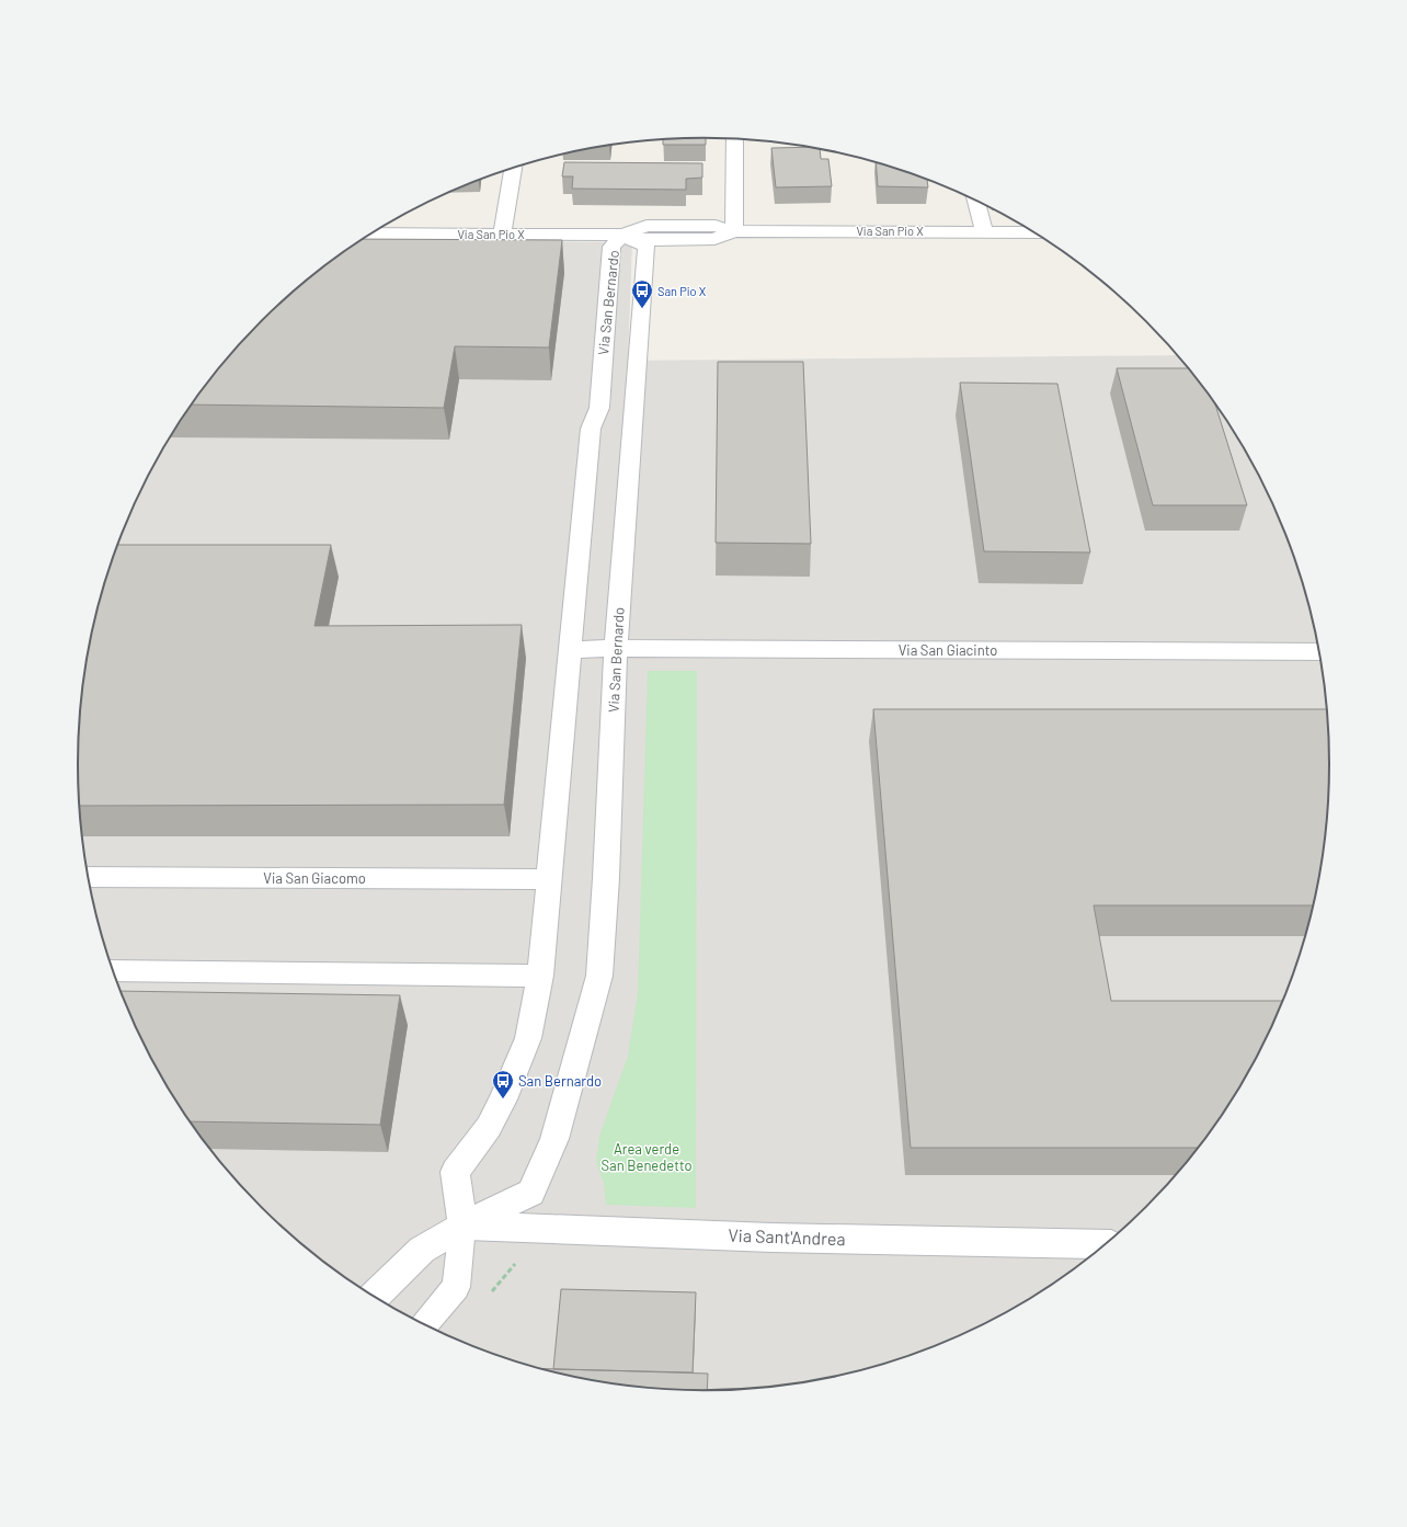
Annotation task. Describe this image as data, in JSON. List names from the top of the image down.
{
  "streets": {
    "street": [
      "Via San Pio X",
      "Via San Bernardo",
      "Via San Giacinto",
      "Via San Giacomo",
      "Via Sant'Andrea"
    ]
  },
  "crossings": [
    ["Via San Pio X", "Via San Bernardo"],
    ["Via San Bernardo", "Via San Giacinto"],
    ["Via San Bernardo", "Via San Giacomo"],
    ["Via San Bernardo", "Via Sant'Andrea"]
  ],
  "parks": ["Area verde San Benedetto"],
  "places": {
    "bus stop": ["San Pio X", "San Bernardo"]
  }
}
